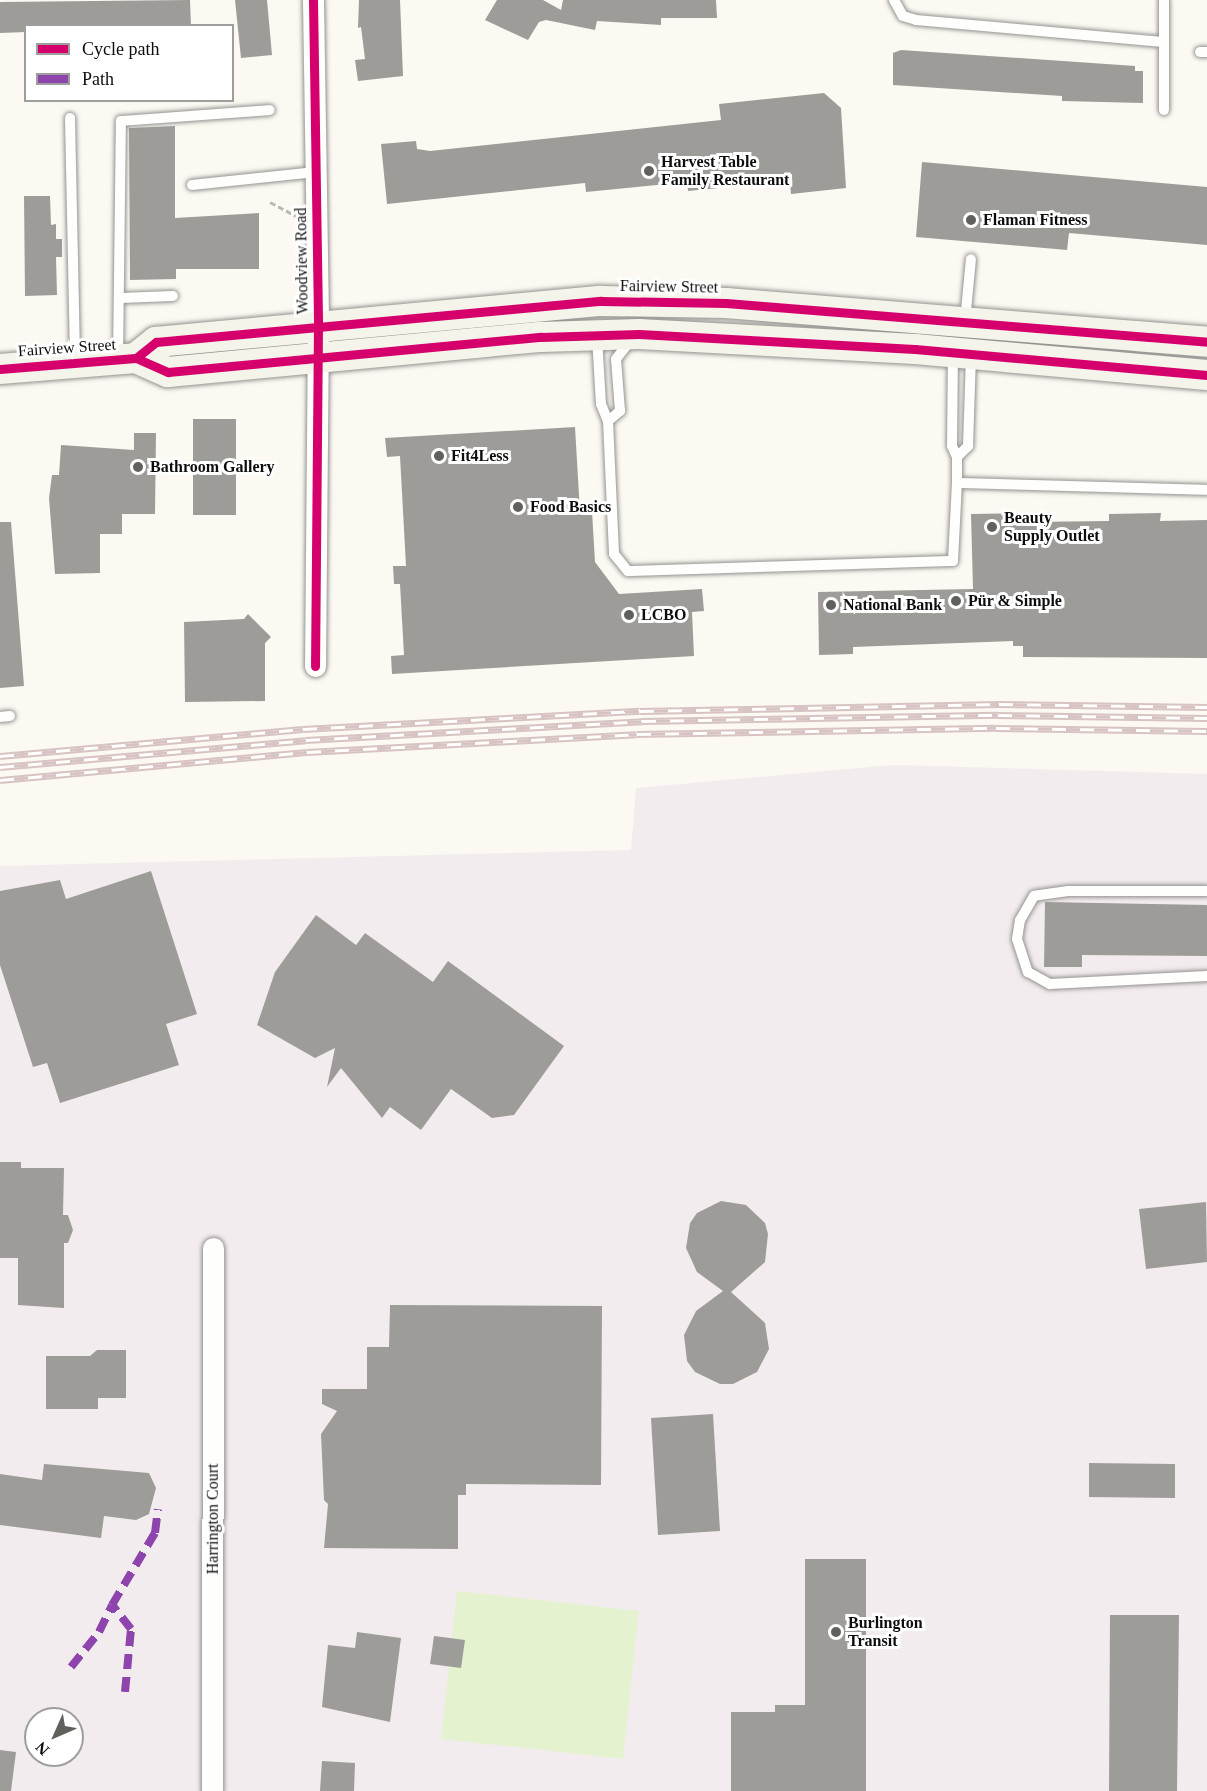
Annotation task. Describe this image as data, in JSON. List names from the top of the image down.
{
  "streets": {
    "main road": ["Fairview Street"],
    "street": ["Woodview Road", "Harrington Court"]
  },
  "crossings": [
    ["Woodview Road", "Fairview Street"]
  ],
  "places": [
    "Harvest Table Family Restaurant",
    "Flaman Fitness",
    "Fit4Less",
    "Bathroom Gallery",
    "Food Basics",
    "Beauty Supply Outlet",
    "Pür & Simple",
    "National Bank",
    "LCBO",
    "Burlington Transit"
  ],
  "legend": ["Cycle path", "Path"],
  "north": "bottom left"
}
